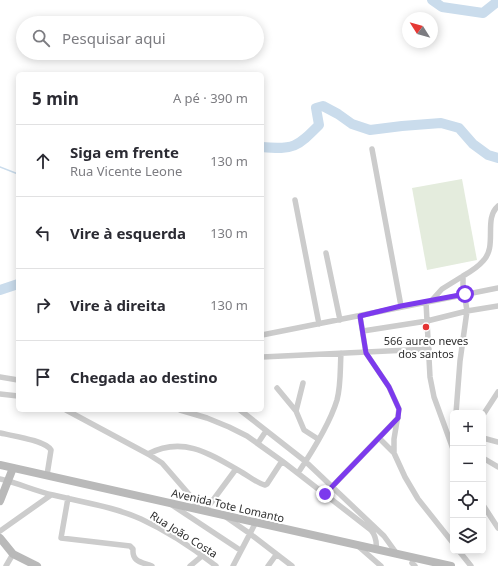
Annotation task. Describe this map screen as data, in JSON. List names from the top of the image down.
{
  "streets": {
    "main road": ["Avenida Tote Lomanto"],
    "street": ["Rua João Costa"]
  },
  "places": ["566 aureo neves dos santos"],
  "north": "top left",
  "page": {
    "search": "Pesquisar aqui",
    "heading": ["5 min", "A pé · 390 m"],
    "list": [
      ["Siga em frente", "Rua Vicente Leone", "130 m"],
      ["Vire à esquerda", "130 m"],
      ["Vire à direita", "130 m"],
      "Chegada ao destino"
    ],
    "map_buttons": ["+", "−"]
  }
}
